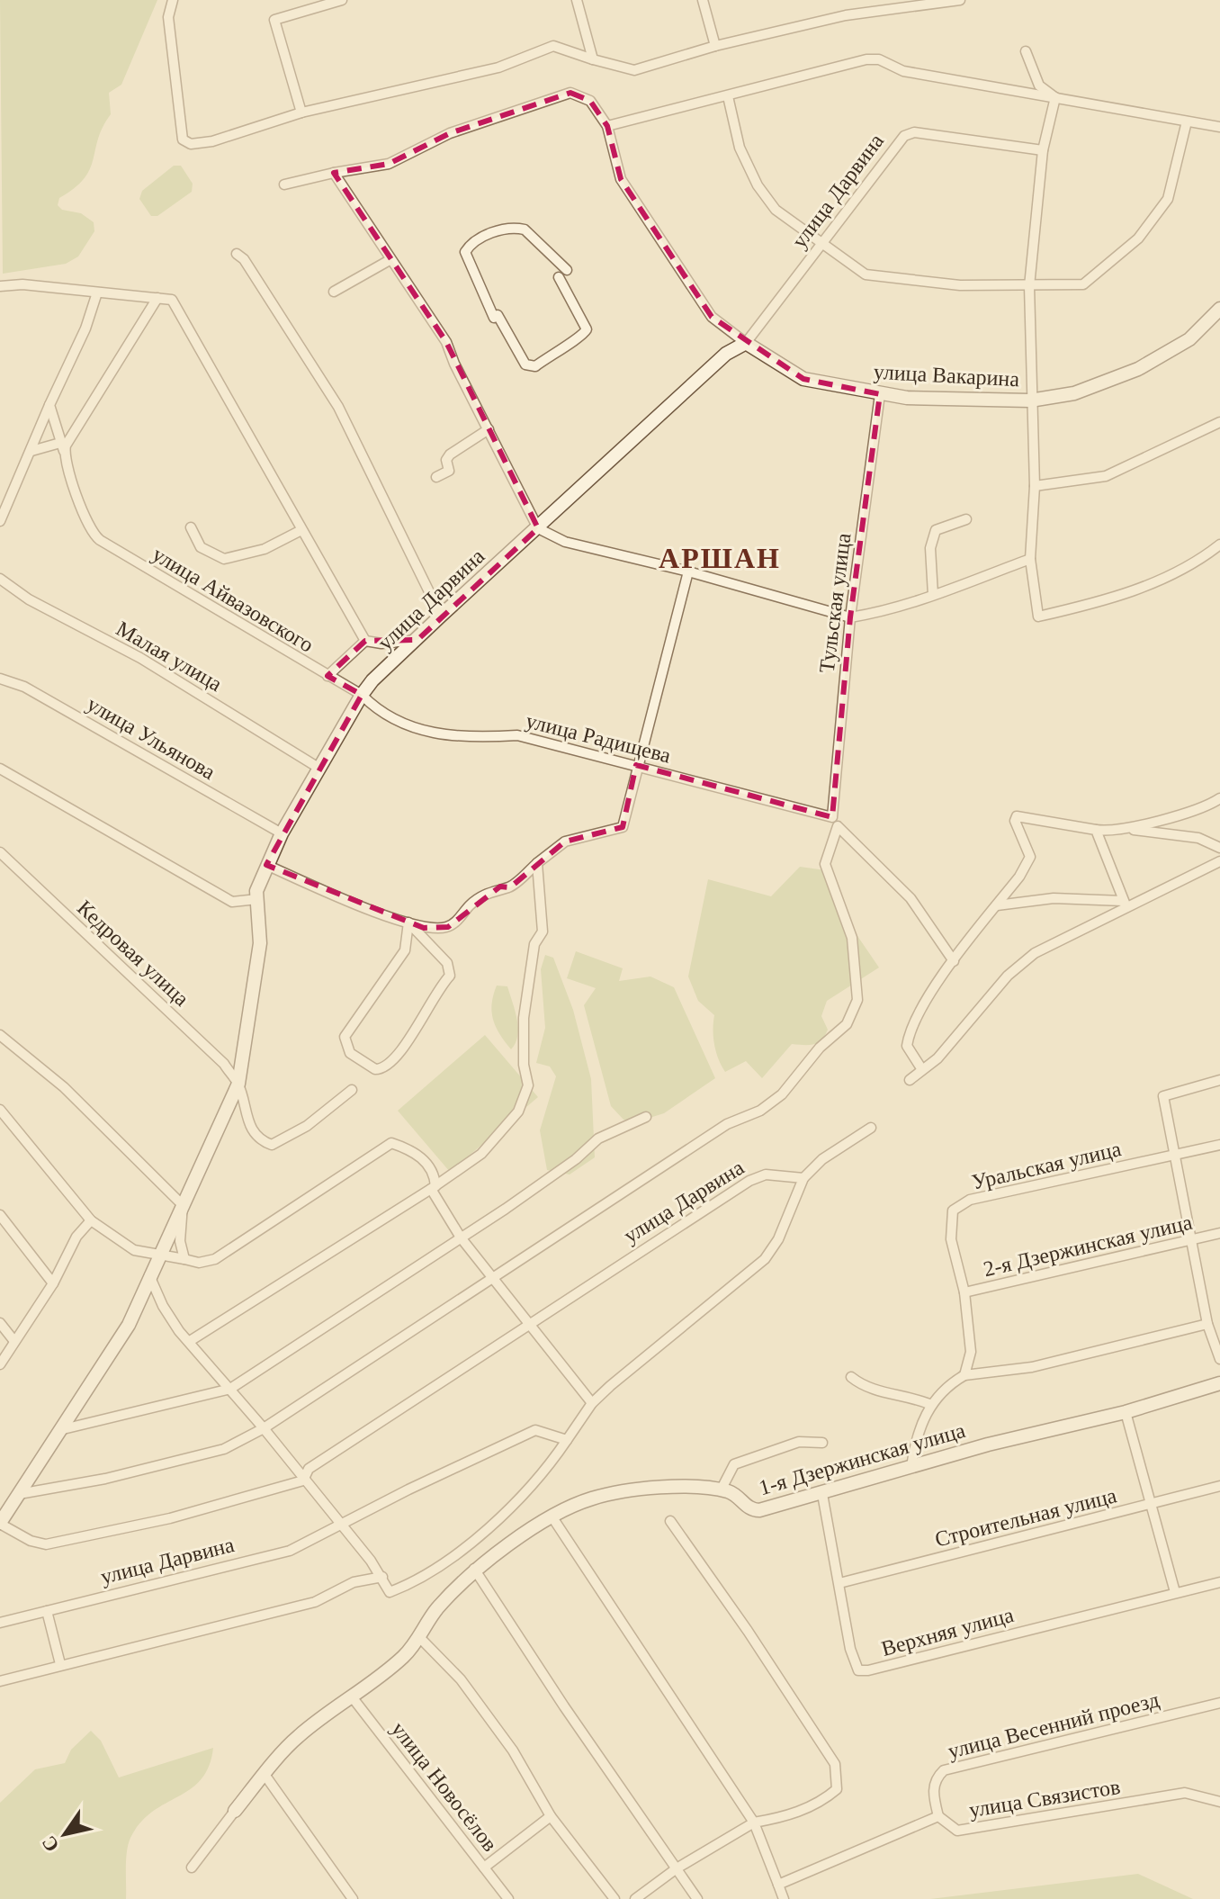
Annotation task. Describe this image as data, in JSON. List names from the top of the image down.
{
  "streets": {
    "street": [
      "улица Дарвина",
      "улица Вакарина",
      "улица Айвазовского",
      "Тульская улица",
      "Малая улица",
      "улица Ульянова",
      "улица Радищева",
      "Кедровая улица",
      "Уральская улица",
      "2-я Дзержинская улица",
      "1-я Дзержинская улица",
      "Строительная улица",
      "Верхняя улица",
      "улица Весенний проезд",
      "улица Новосёлов",
      "улица Связистов"
    ]
  },
  "crossings": [
    ["улица Дарвина", "улица Вакарина"],
    ["улица Дарвина", "улица Айвазовского"],
    ["улица Дарвина", "Тульская улица"],
    ["улица Дарвина", "Малая улица"],
    ["улица Дарвина", "улица Ульянова"],
    ["улица Дарвина", "улица Радищева"],
    ["улица Дарвина", "Кедровая улица"],
    ["улица Вакарина", "Тульская улица"],
    ["улица Айвазовского", "улица Радищева"],
    ["Тульская улица", "улица Радищева"],
    ["Уральская улица", "2-я Дзержинская улица"],
    ["1-я Дзержинская улица", "Верхняя улица"],
    ["1-я Дзержинская улица", "улица Новосёлов"],
    ["Строительная улица", "Верхняя улица"],
    ["улица Весенний проезд", "улица Связистов"]
  ],
  "districts": ["АРШАН"],
  "north": "bottom left"
}
